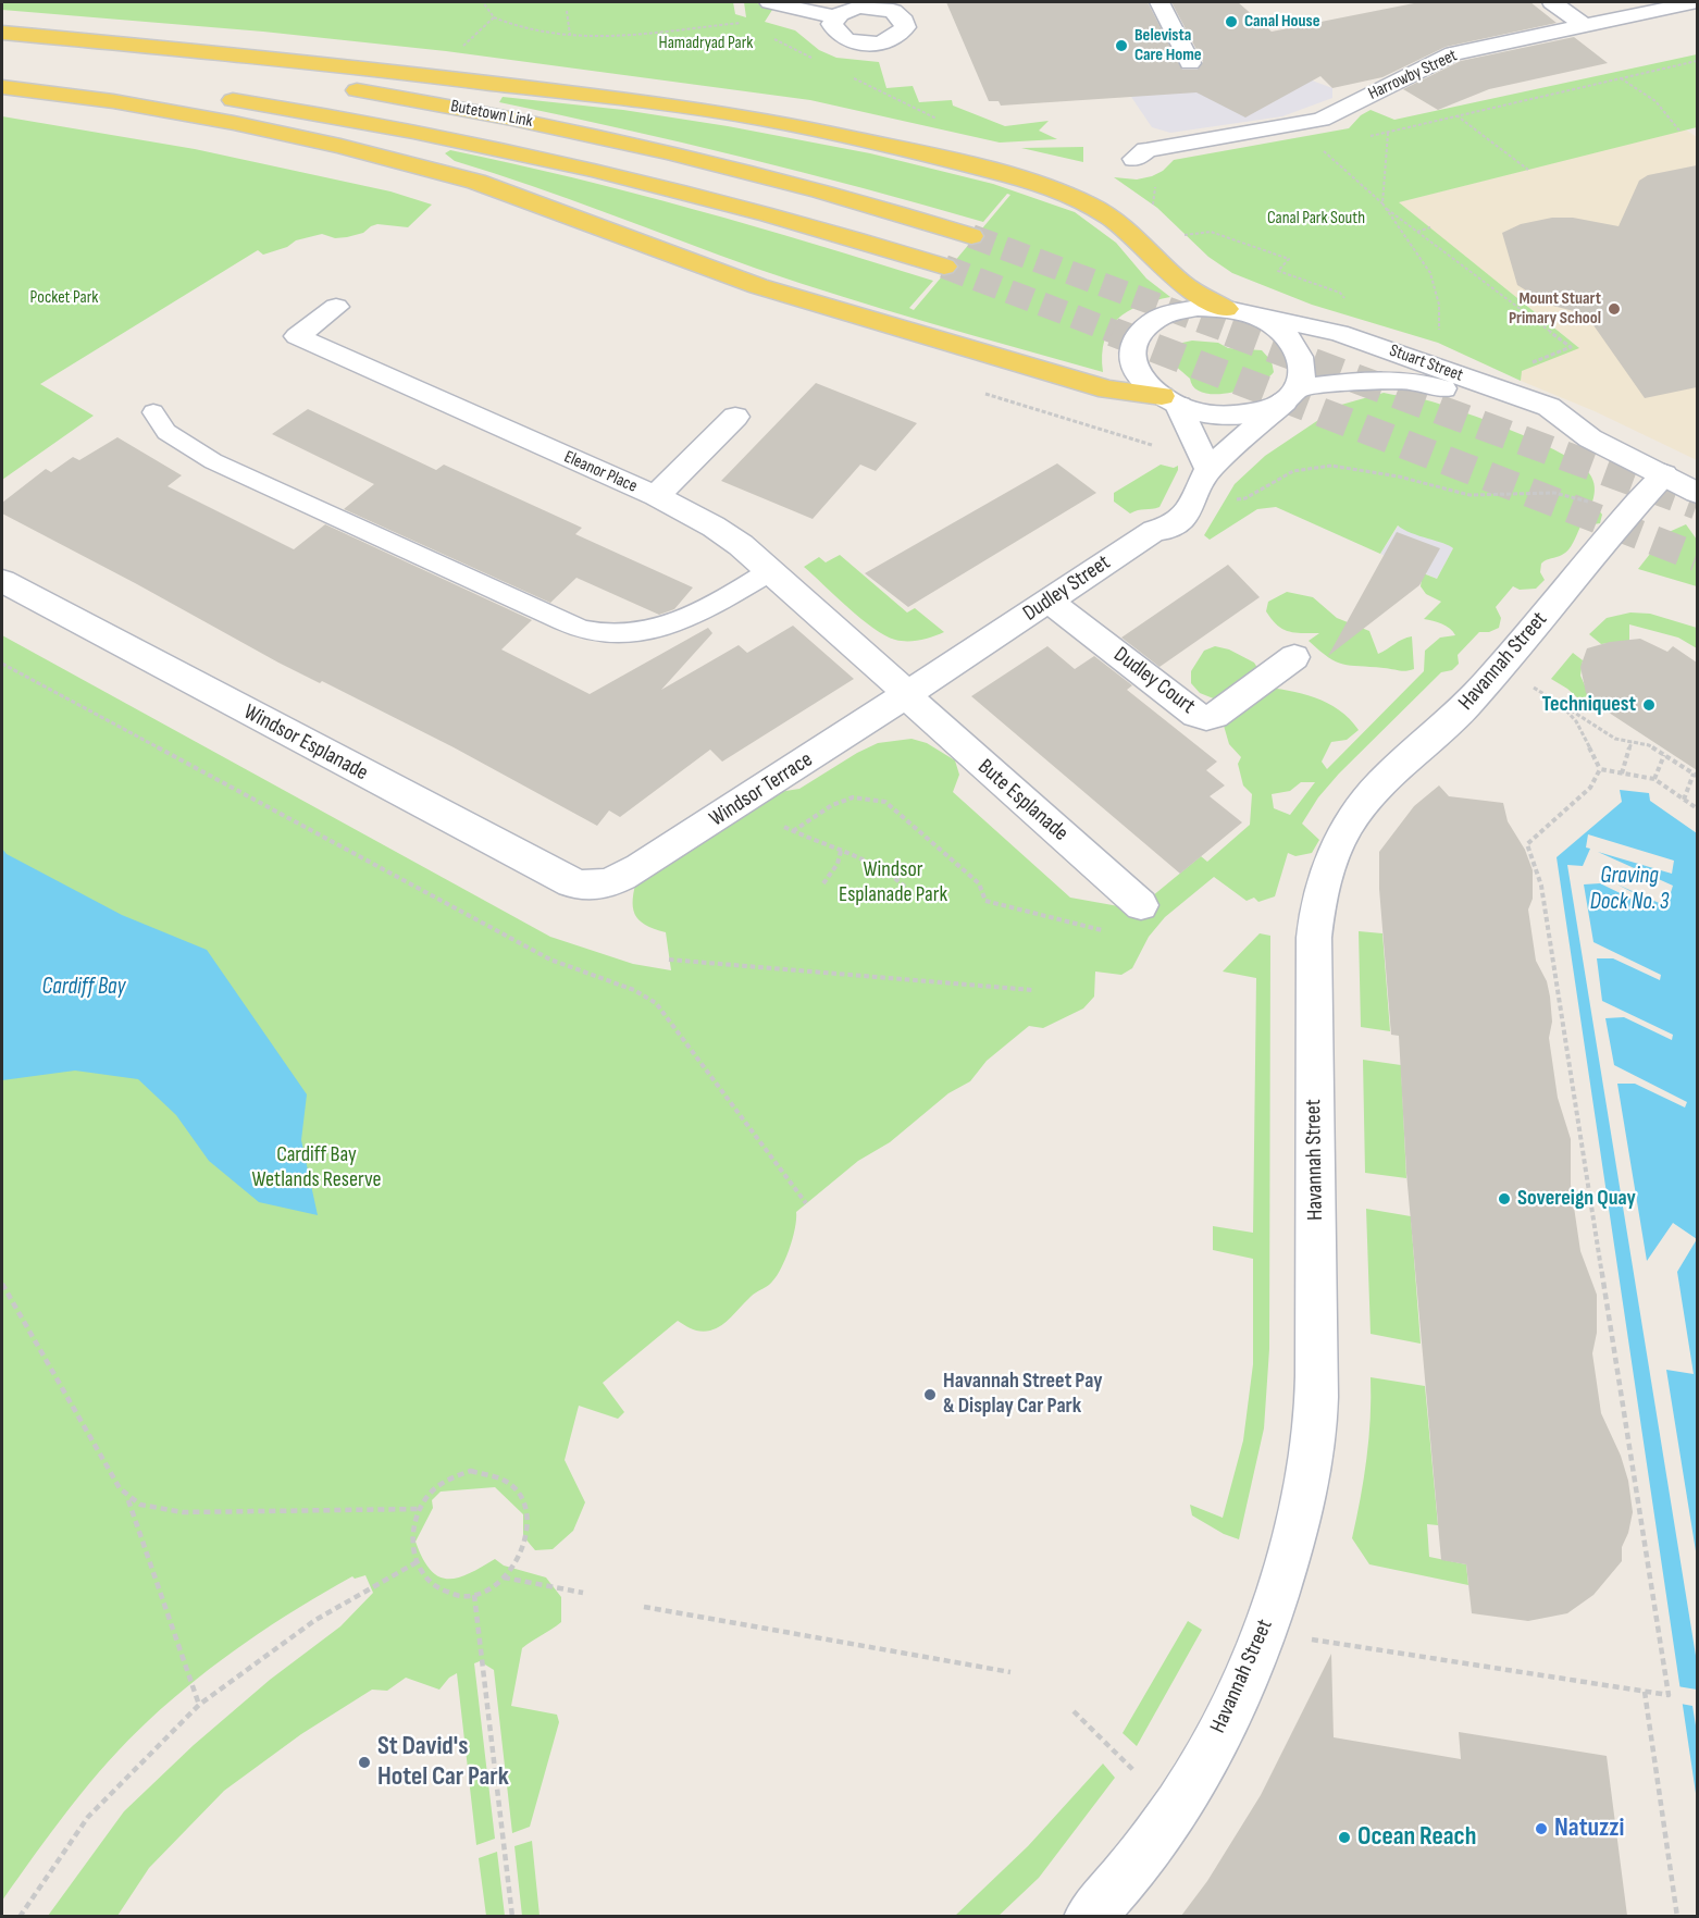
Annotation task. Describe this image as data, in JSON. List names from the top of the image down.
{
  "streets": {
    "main road": ["Butetown Link"],
    "street": [
      "Harrowby Street",
      "Stuart Street",
      "Eleanor Place",
      "Dudley Street",
      "Havannah Street",
      "Dudley Court",
      "Windsor Esplanade",
      "Windsor Terrace",
      "Bute Esplanade"
    ]
  },
  "crossings": [
    ["Stuart Street", "Dudley Street"],
    ["Stuart Street", "Havannah Street"],
    ["Eleanor Place", "Dudley Street"],
    ["Eleanor Place", "Windsor Terrace"],
    ["Eleanor Place", "Bute Esplanade"],
    ["Dudley Street", "Dudley Court"],
    ["Dudley Street", "Windsor Terrace"],
    ["Dudley Street", "Bute Esplanade"],
    ["Windsor Esplanade", "Windsor Terrace"],
    ["Windsor Terrace", "Bute Esplanade"]
  ],
  "water": ["Graving Dock No. 3", "Cardiff Bay"],
  "parks": [
    "Hamadryad Park",
    "Canal Park South",
    "Pocket Park",
    "Windsor Esplanade Park",
    "Cardiff Bay Wetlands Reserve"
  ],
  "places": [
    "Canal House",
    "Belevista Care Home",
    "Mount Stuart Primary School",
    "Techniquest",
    "Sovereign Quay",
    "Havannah Street Pay & Display Car Park",
    "St David's Hotel Car Park",
    "Natuzzi",
    "Ocean Reach"
  ]
}
